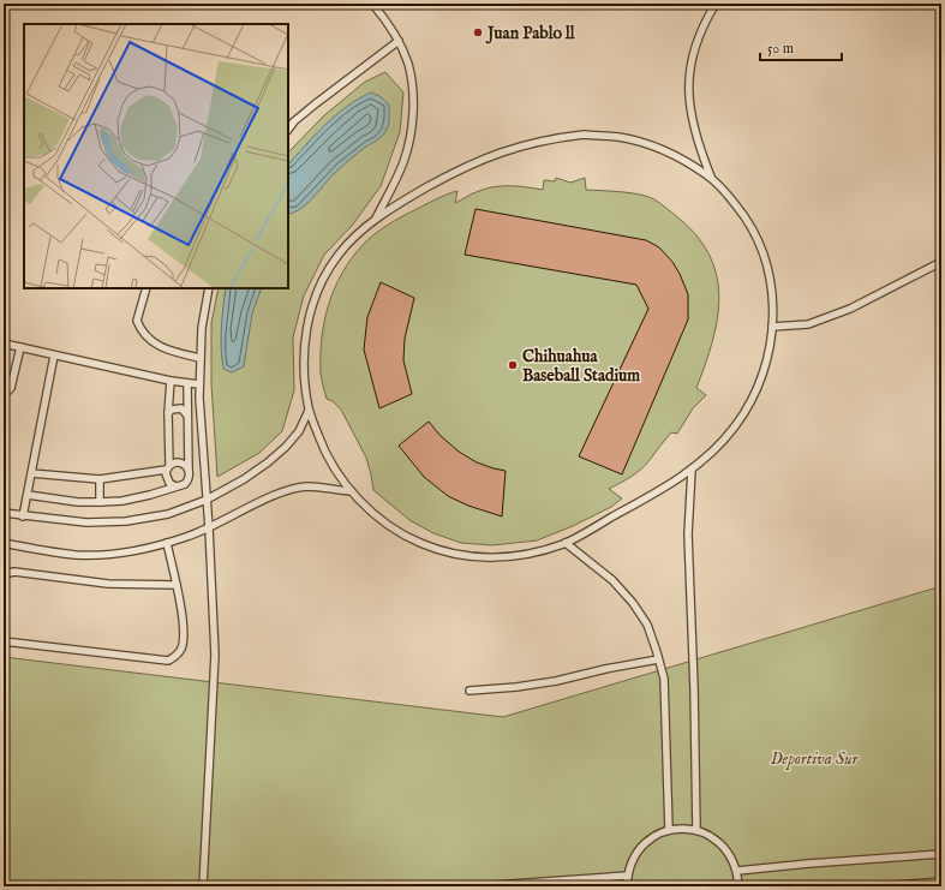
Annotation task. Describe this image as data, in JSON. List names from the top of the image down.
{
  "parks": ["Deportiva Sur"],
  "places": ["Juan Pablo ll", "Chihuahua Baseball Stadium"],
  "scale_bar": "50 m"
}
